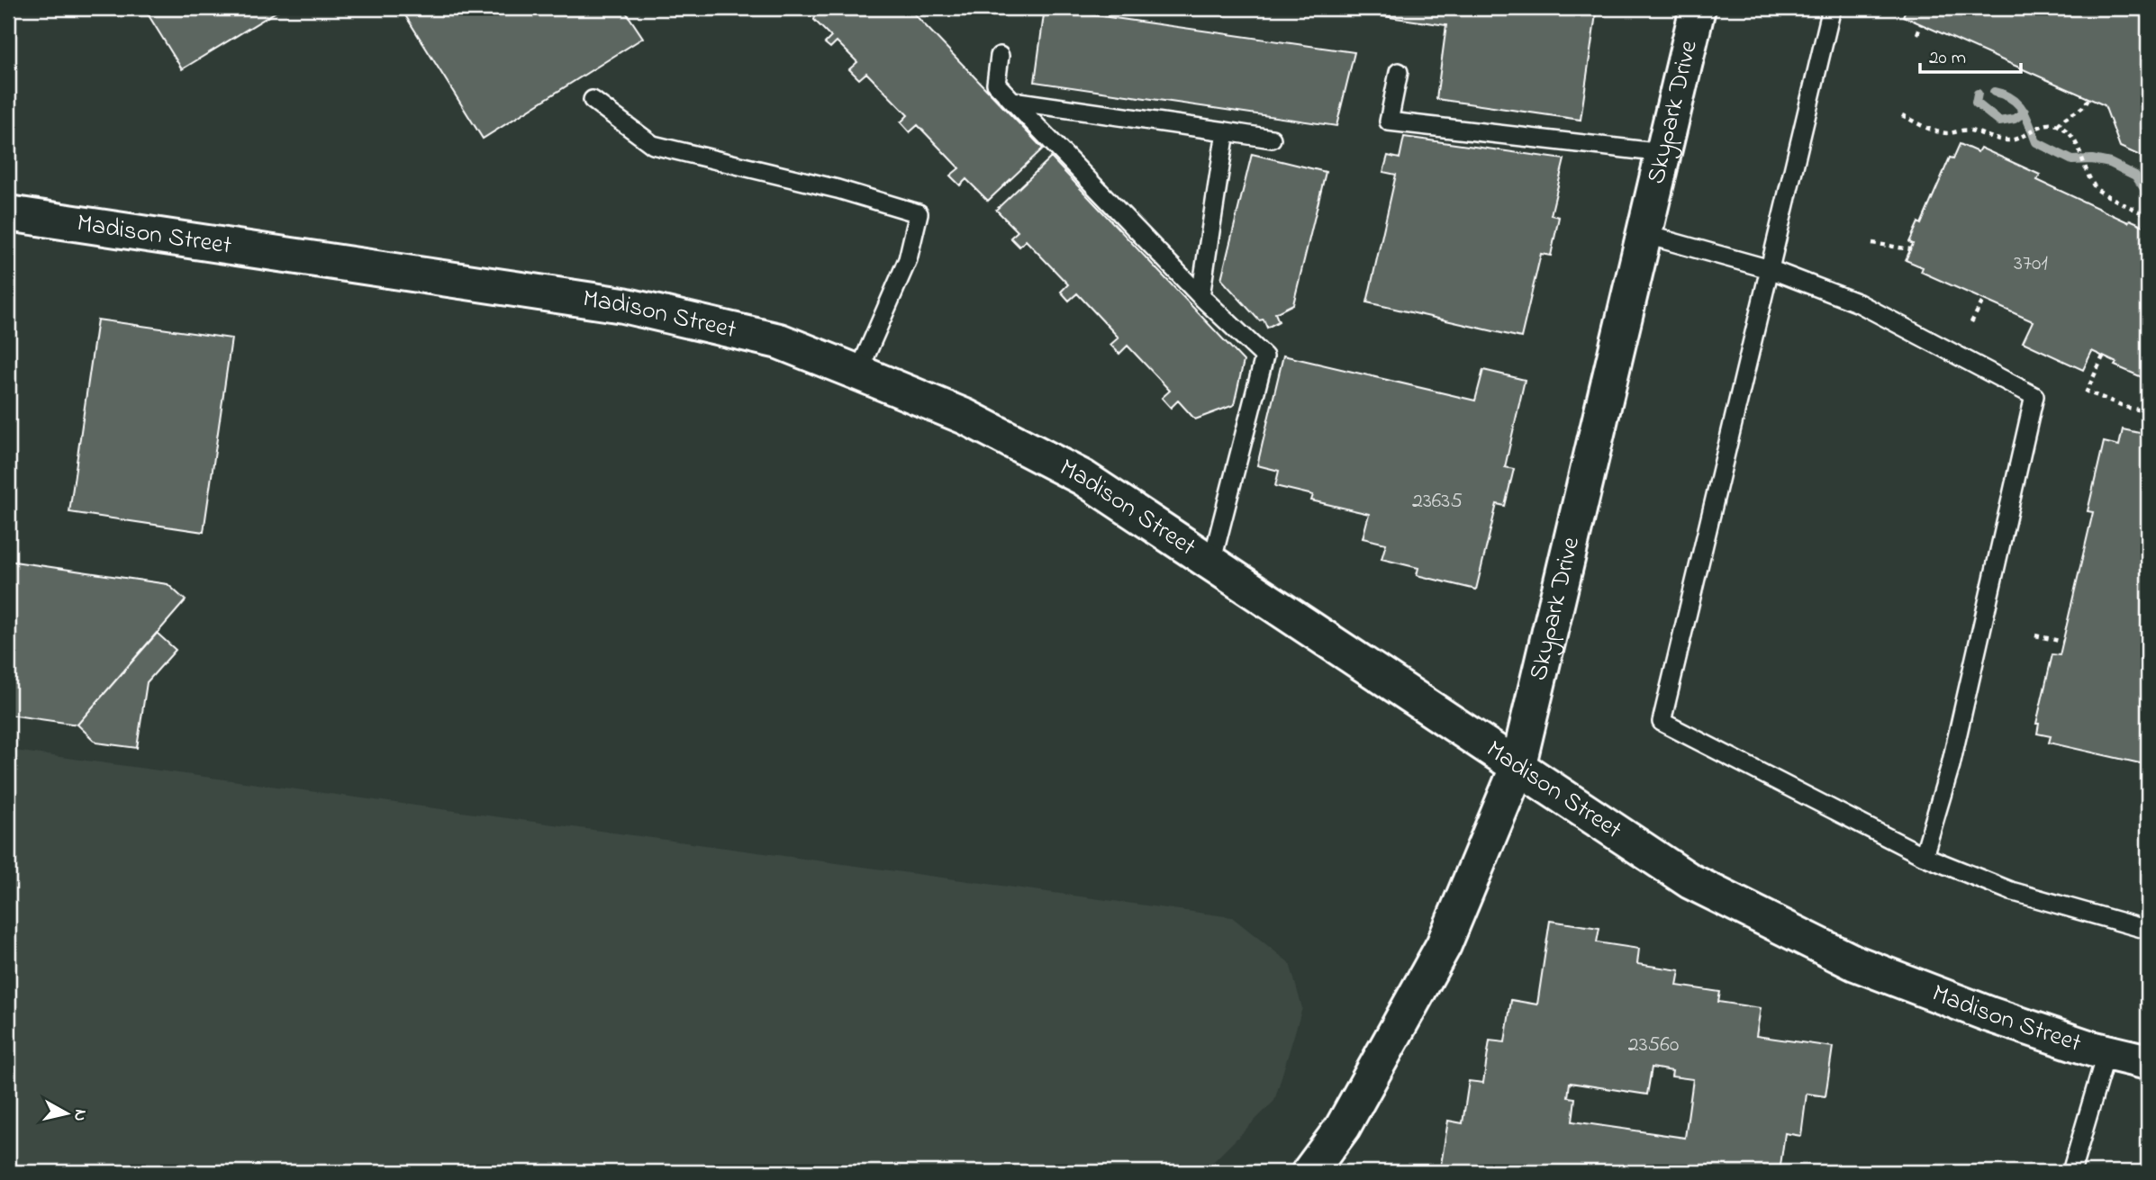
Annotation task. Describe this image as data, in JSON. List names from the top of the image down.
{
  "streets": {
    "main road": ["Skypark Drive", "Madison Street"]
  },
  "crossings": [
    ["Skypark Drive", "Madison Street"]
  ],
  "house_numbers": ["3701", "23635", "23560"],
  "scale_bar": "20 m",
  "north": "right"
}
